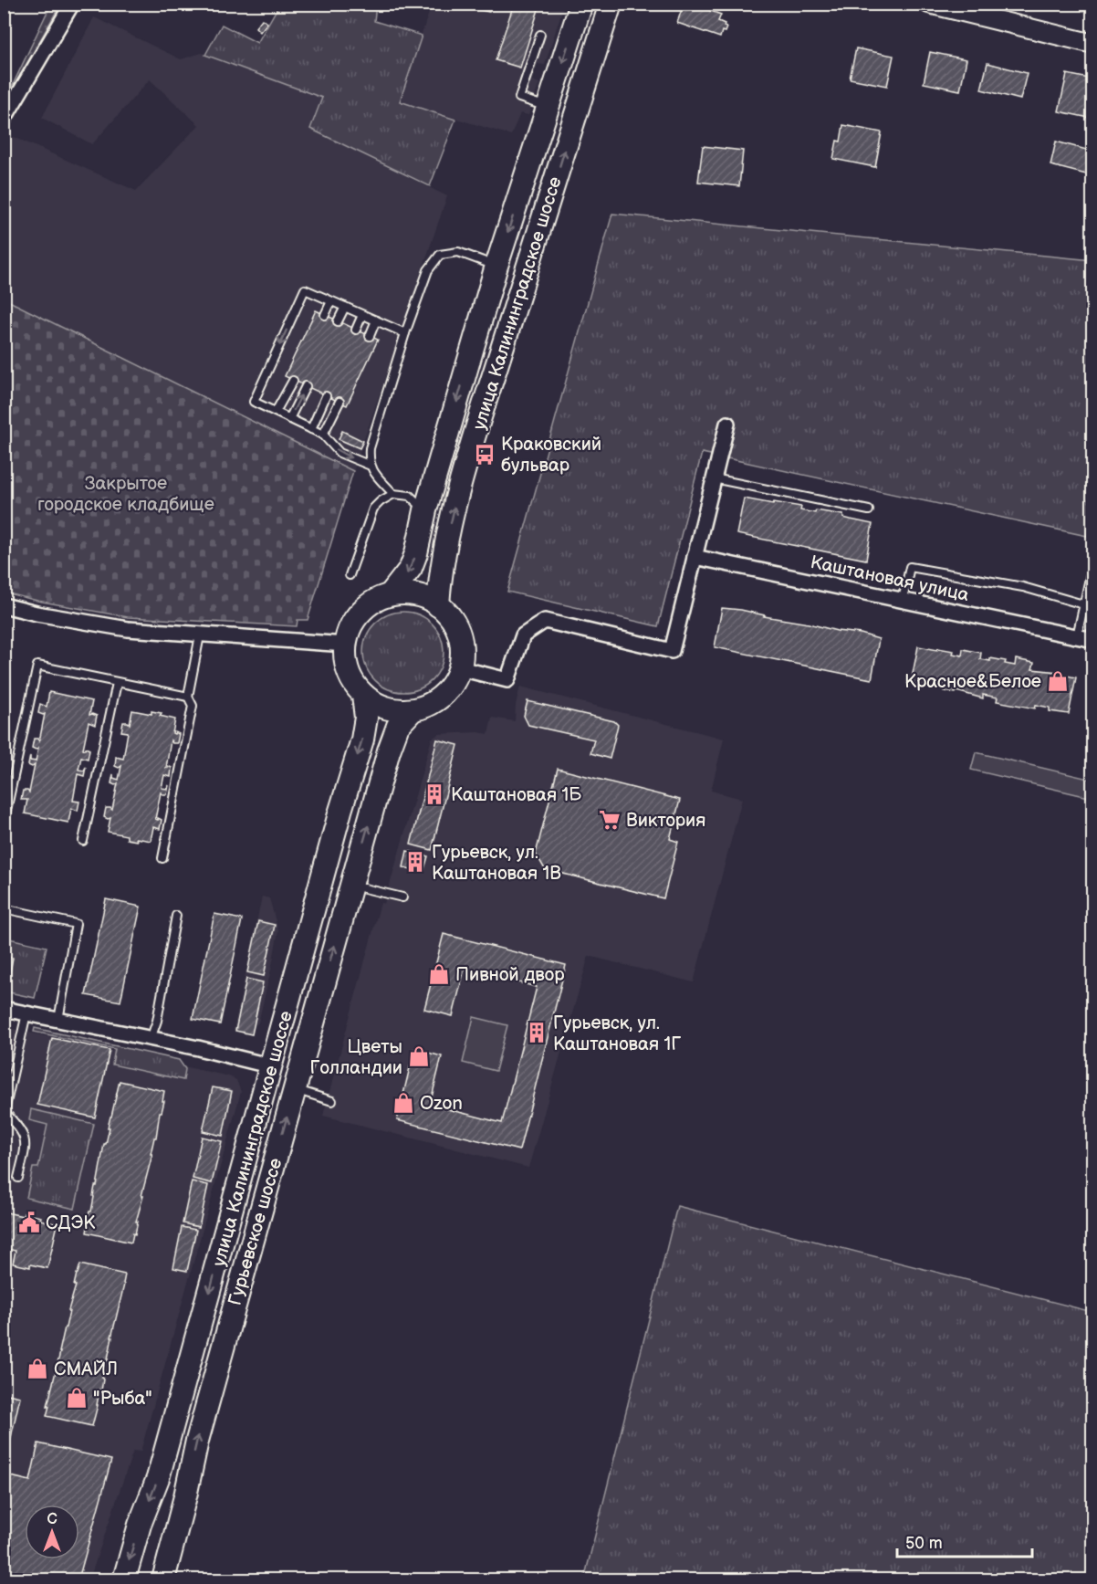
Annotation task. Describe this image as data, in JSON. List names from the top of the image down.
{
  "streets": {
    "main road": ["улица Калининградское шоссе", "Гурьевское шоссе"],
    "street": ["Каштановая улица"]
  },
  "one_way": ["Гурьевское шоссе"],
  "parks": ["Закрытое городское кладбище"],
  "places": {
    "bus stop": ["Краковский бульвар"],
    "shop": [
      "Красное&Белое",
      "Пивной двор",
      "Цветы Голландии",
      "Ozon",
      "СМАЙЛ",
      "\"Рыба\""
    ],
    "building": ["Каштановая 1Б", "Гурьевск, ул. Каштановая 1В", "Гурьевск, ул. Каштановая 1Г"],
    "supermarket": ["Виктория"],
    "public building": ["СДЭК"]
  },
  "scale_bar": "50 m",
  "north": "top"
}
